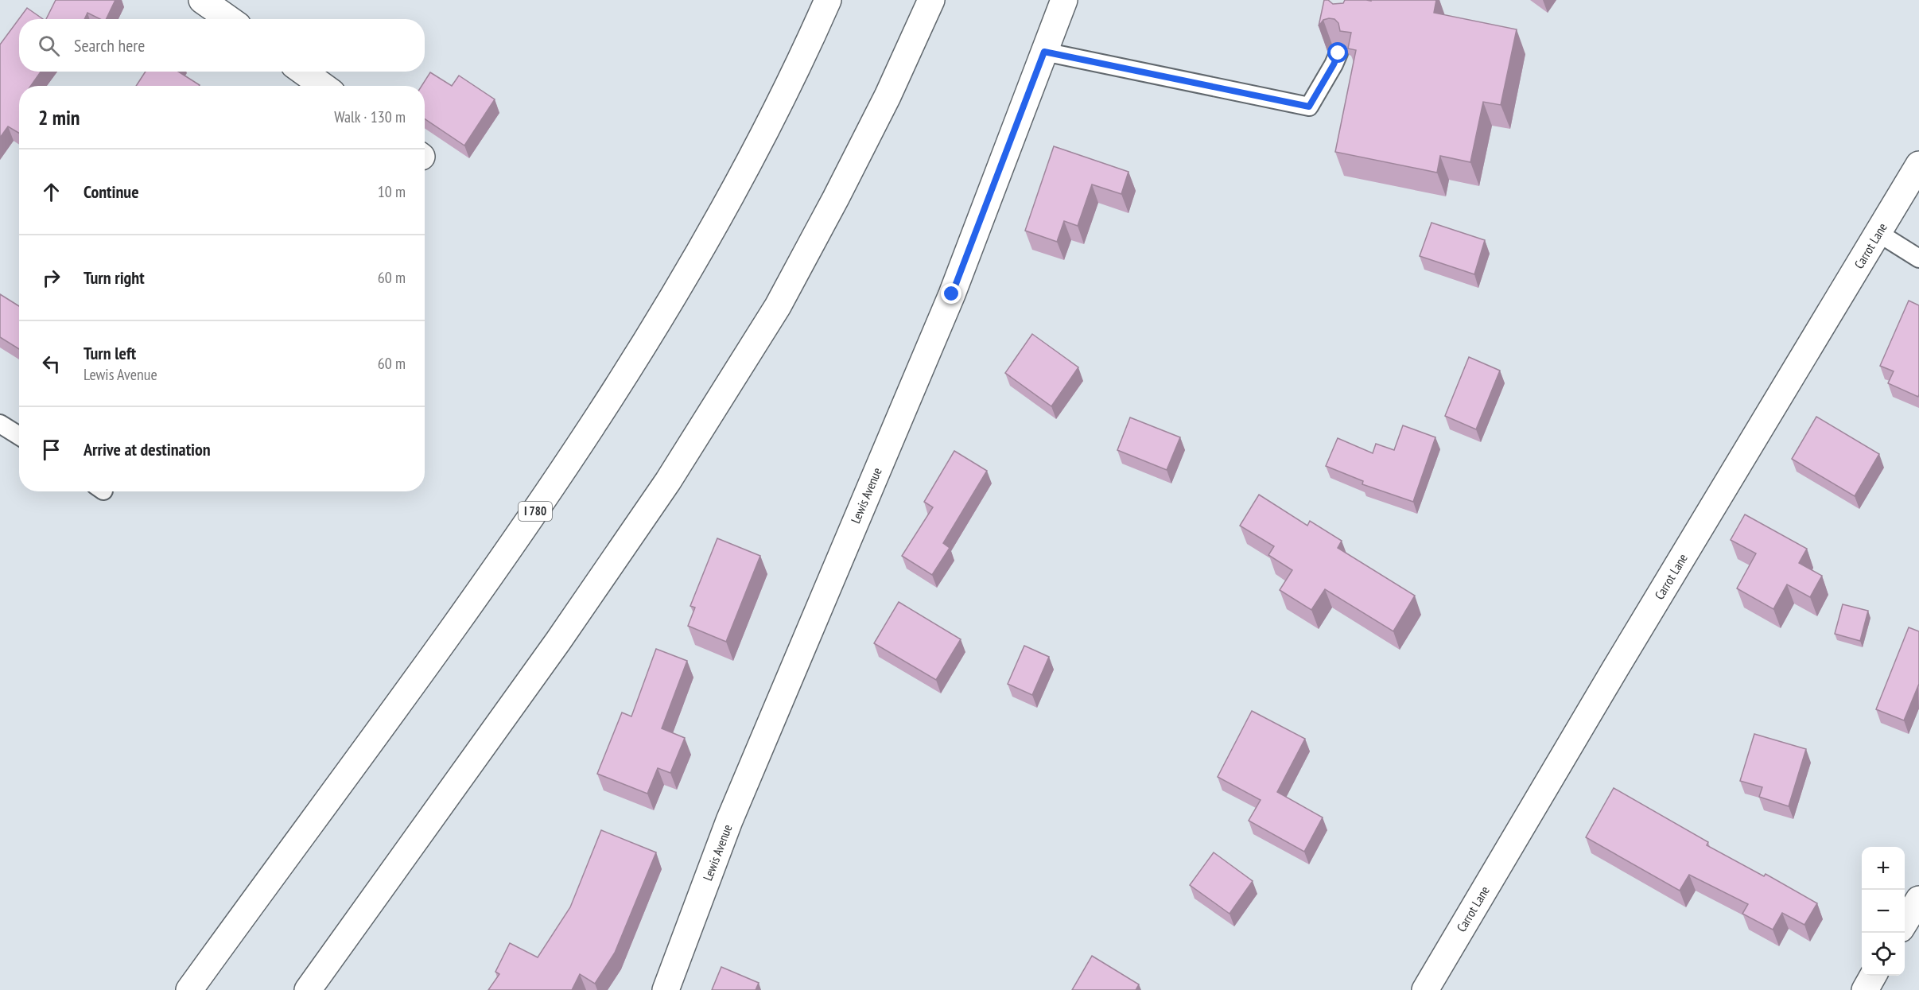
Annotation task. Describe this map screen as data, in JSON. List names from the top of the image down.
{
  "streets": {
    "main road": ["Carrot Lane", "Lewis Avenue", "I 780"]
  },
  "page": {
    "search": "Search here",
    "heading": ["2 min", "Walk · 130 m"],
    "list": [
      ["Continue", "10 m"],
      ["Turn right", "60 m"],
      ["Turn left", "Lewis Avenue", "60 m"],
      "Arrive at destination"
    ],
    "map_buttons": ["+", "−"]
  }
}
